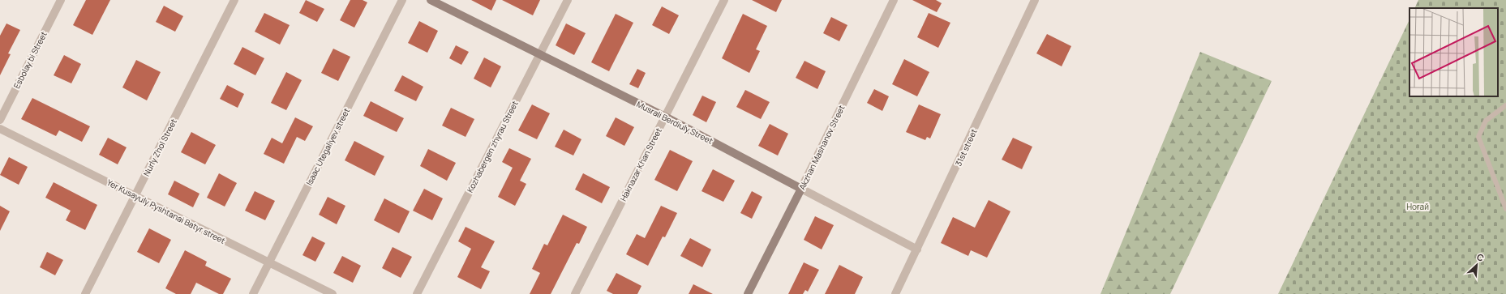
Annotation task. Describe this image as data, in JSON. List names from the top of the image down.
{
  "streets": {
    "street": [
      "Esbolay bi Street",
      "Musrali Berdiuly Street",
      "Isaac Utegaliyev street",
      "Kozhabergen zhyrau Street",
      "Nurly Zhol Street",
      "Akzhan Mashanov Street",
      "31st street",
      "Haknazar Khan Street",
      "Yer Kusayuly Pyshtanai Batyr street"
    ]
  },
  "crossings": [
    ["Musrali Berdiuly Street", "Kozhabergen zhyrau Street"],
    ["Musrali Berdiuly Street", "Akzhan Mashanov Street"],
    ["Musrali Berdiuly Street", "31st street"],
    ["Musrali Berdiuly Street", "Haknazar Khan Street"],
    ["Isaac Utegaliyev street", "Yer Kusayuly Pyshtanai Batyr street"],
    ["Nurly Zhol Street", "Yer Kusayuly Pyshtanai Batyr street"]
  ],
  "parks": ["Ноғай"],
  "north": "top right"
}
